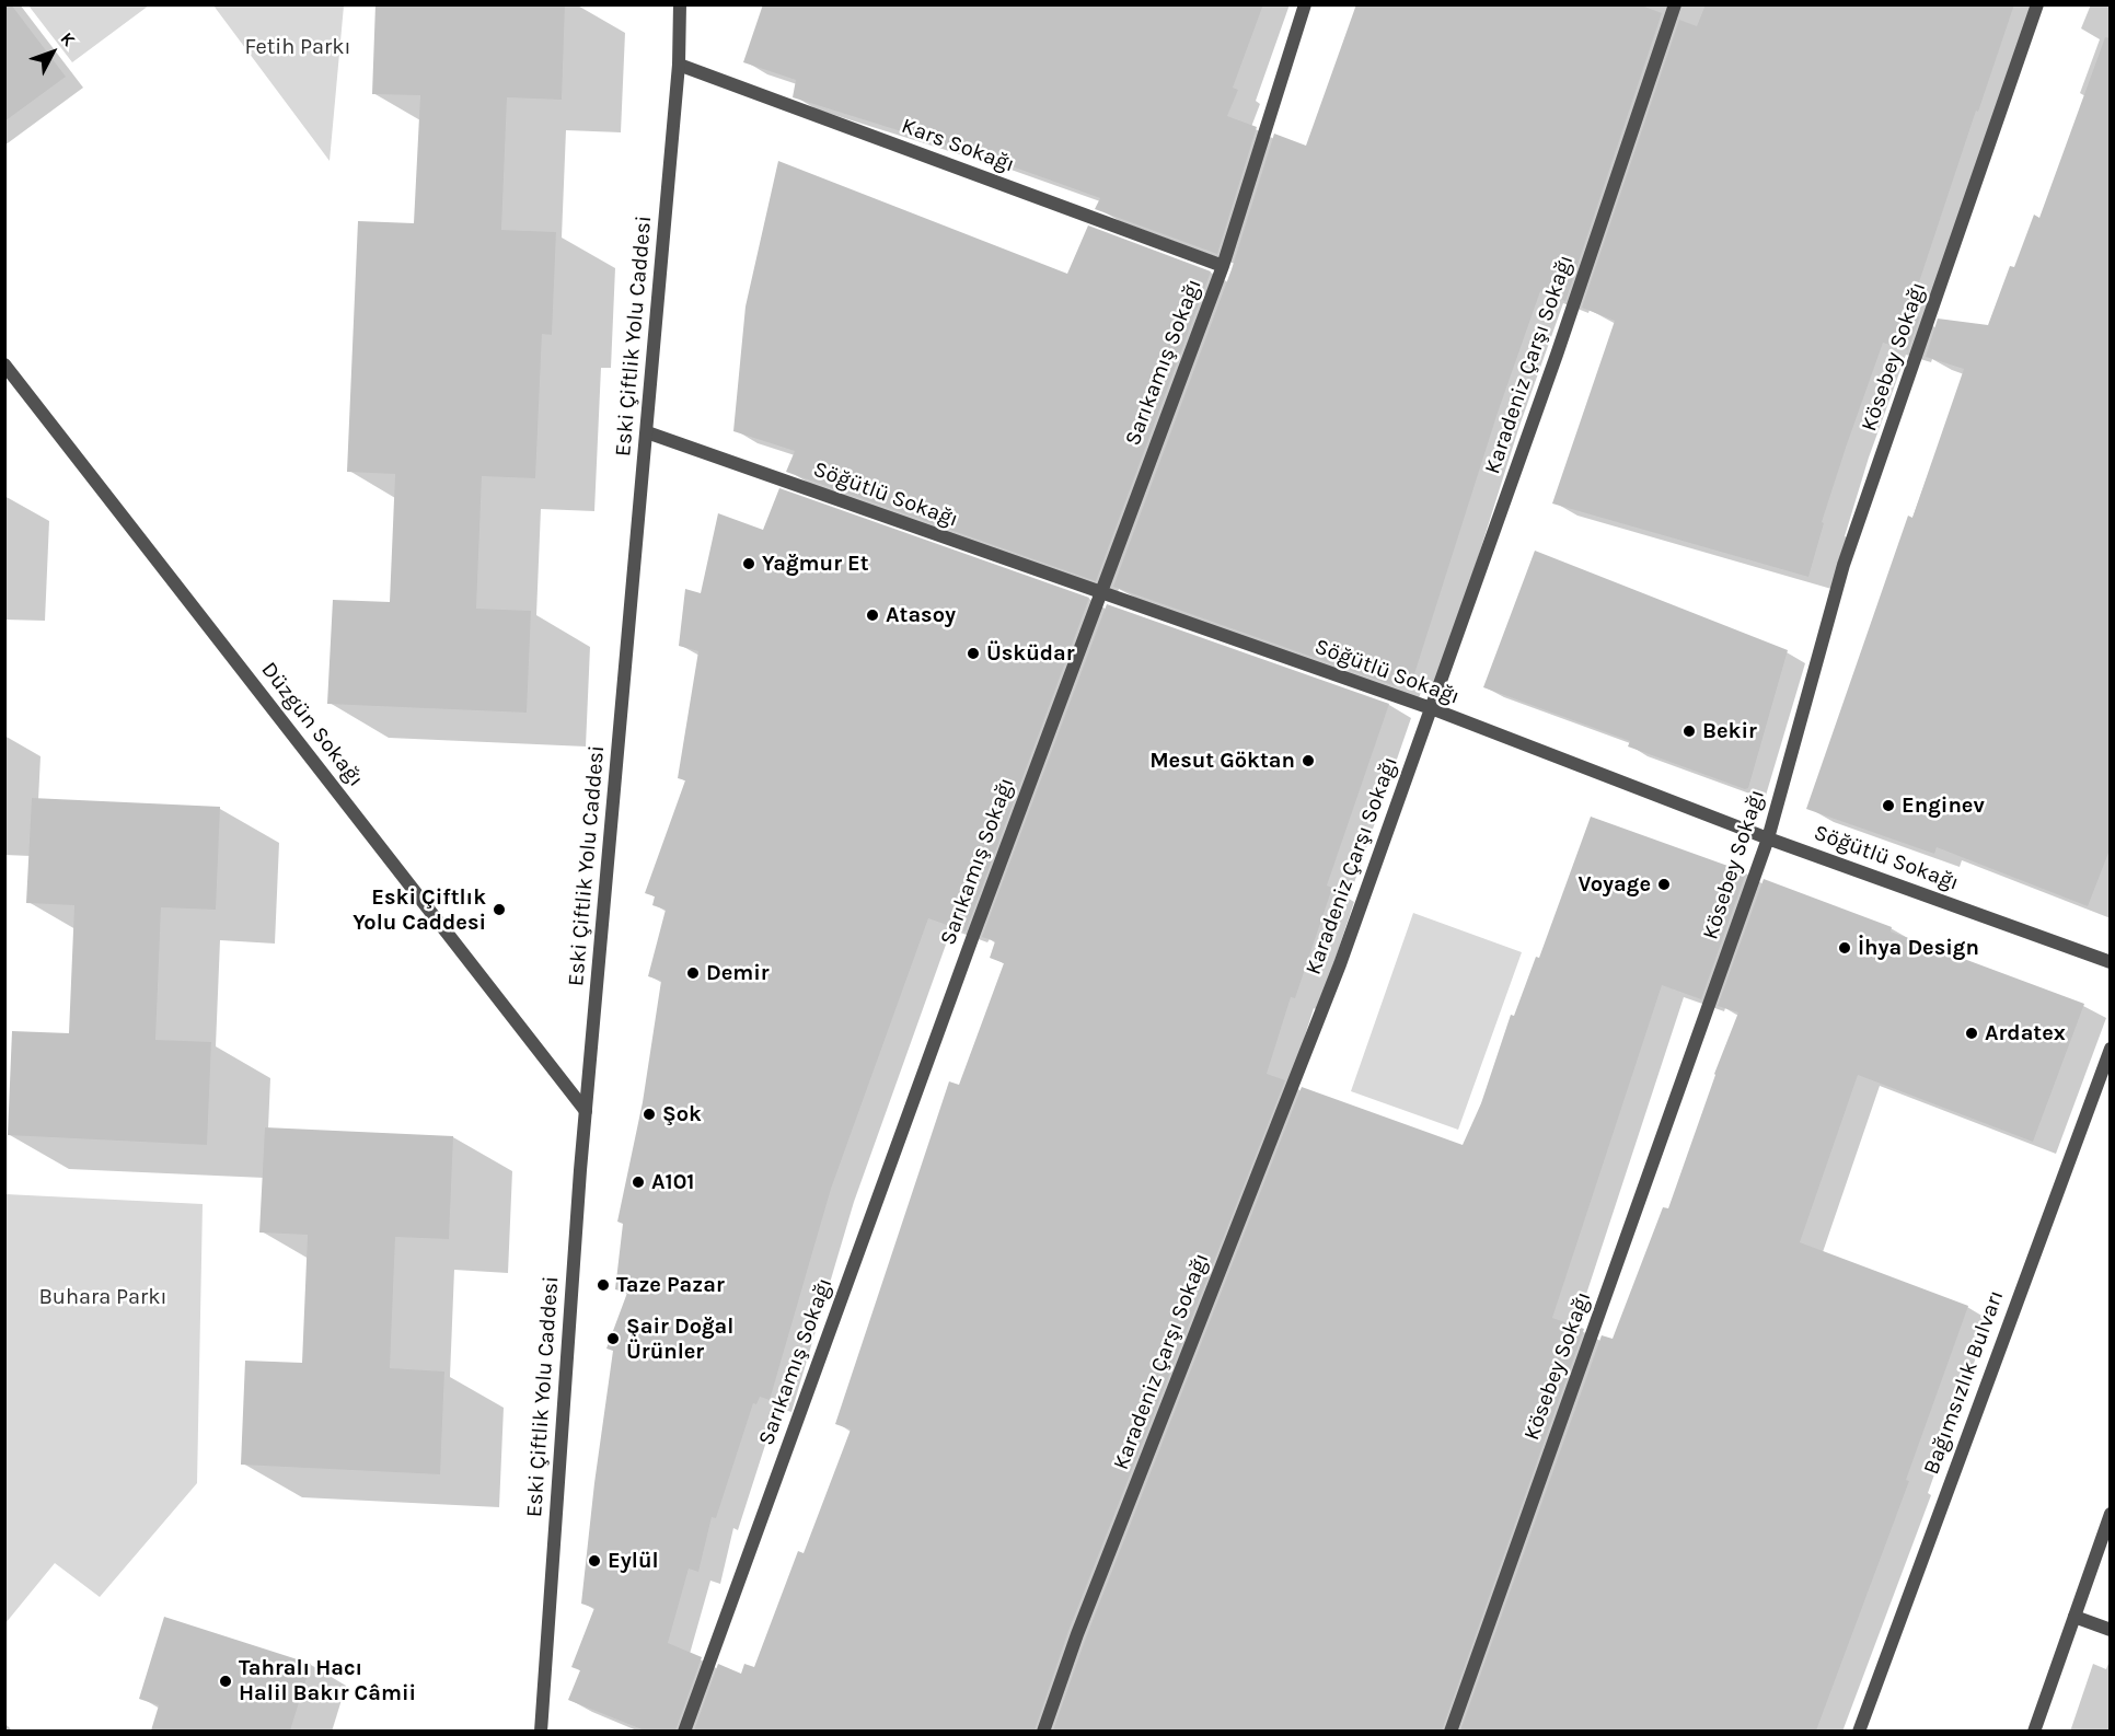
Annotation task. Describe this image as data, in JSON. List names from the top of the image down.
{
  "streets": {
    "street": [
      "Kars Sokağı",
      "Eski Çiftlik Yolu Caddesi",
      "Kösebey Sokağı",
      "Sarıkamış Sokağı",
      "Karadeniz Çarşı Sokağı",
      "Söğütlü Sokağı",
      "Düzgün Sokağı",
      "Bağımsızlık Bulvarı"
    ]
  },
  "crossings": [
    ["Kars Sokağı", "Eski Çiftlik Yolu Caddesi"],
    ["Kars Sokağı", "Sarıkamış Sokağı"],
    ["Eski Çiftlik Yolu Caddesi", "Söğütlü Sokağı"],
    ["Eski Çiftlik Yolu Caddesi", "Düzgün Sokağı"],
    ["Kösebey Sokağı", "Söğütlü Sokağı"],
    ["Sarıkamış Sokağı", "Söğütlü Sokağı"],
    ["Karadeniz Çarşı Sokağı", "Söğütlü Sokağı"]
  ],
  "parks": ["Fetih Parkı", "Buhara Parkı"],
  "places": [
    "Yağmur Et",
    "Atasoy",
    "Üsküdar",
    "Bekir",
    "Mesut Göktan",
    "Enginev",
    "Voyage",
    "Eski Çiftlık Yolu Caddesi",
    "İhya Design",
    "Demir",
    "Ardatex",
    "Şok",
    "A101",
    "Taze Pazar",
    "Şair Doğal Ürünler",
    "Eylül",
    "Tahralı Hacı Halil Bakır Câmii"
  ],
  "north": "top right"
}
